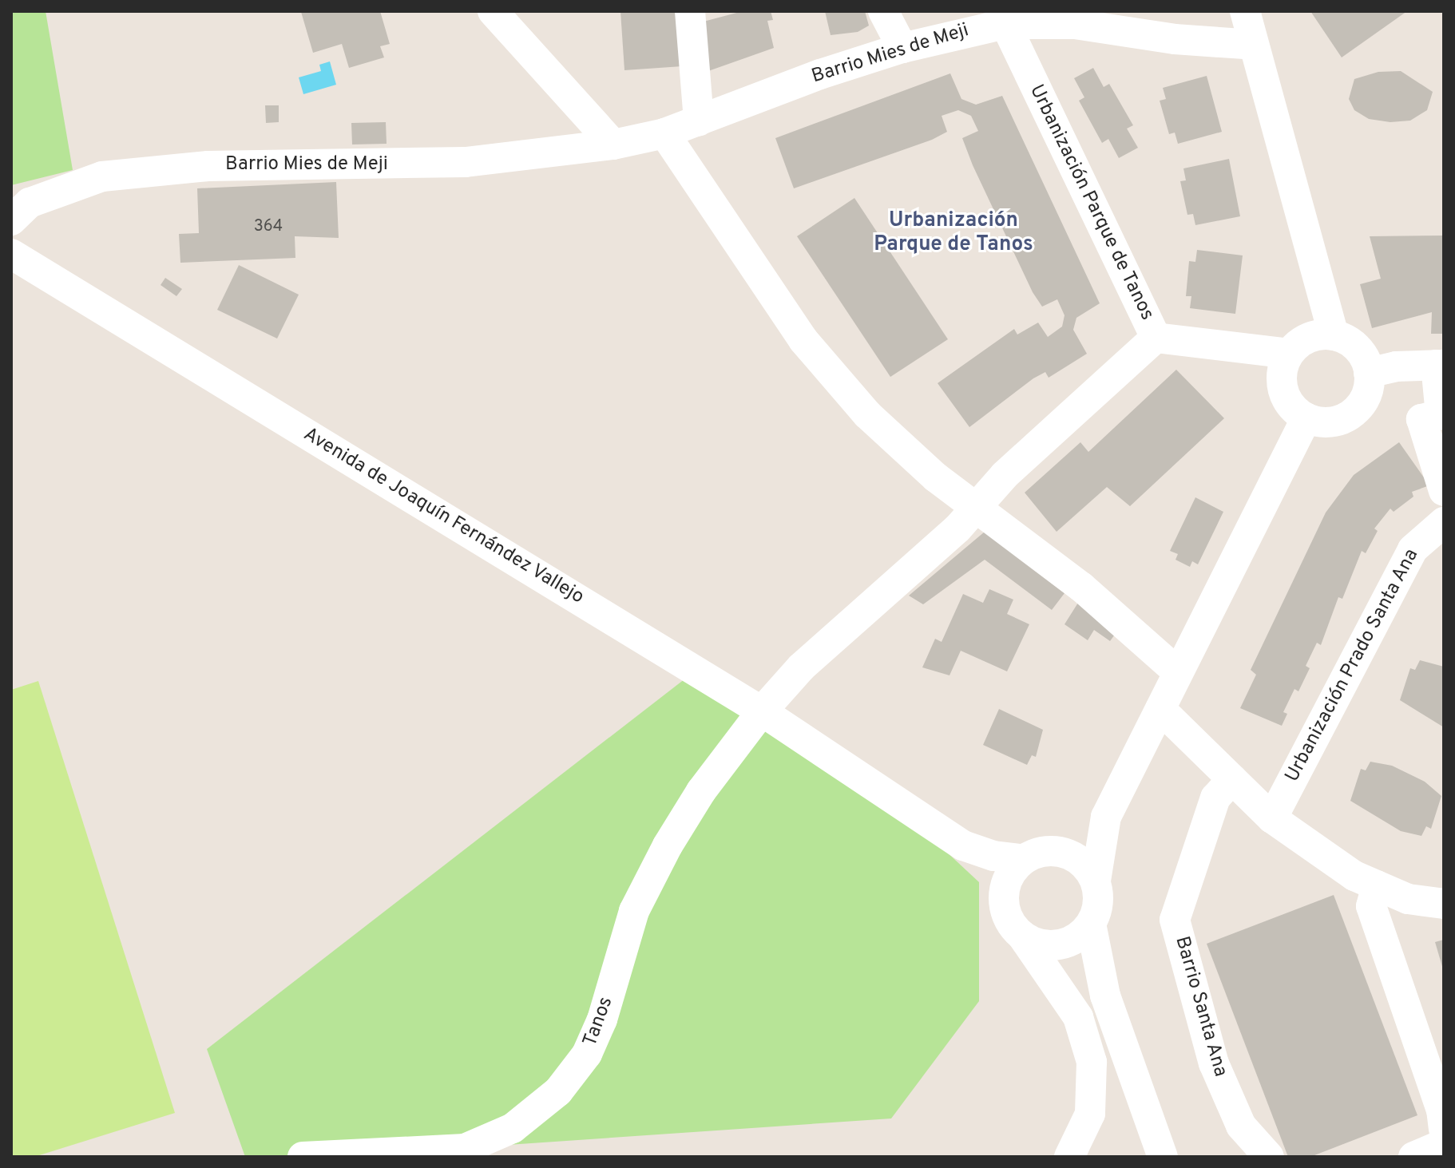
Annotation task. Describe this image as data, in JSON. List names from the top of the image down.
{
  "streets": {
    "street": [
      "Barrio Mies de Meji",
      "Urbanización Parque de Tanos",
      "Avenida de Joaquín Fernández Vallejo",
      "Urbanización Prado Santa Ana",
      "Barrio Santa Ana",
      "Tanos"
    ]
  },
  "crossings": [
    ["Barrio Mies de Meji", "Urbanización Parque de Tanos"],
    ["Urbanización Parque de Tanos", "Avenida de Joaquín Fernández Vallejo"],
    ["Urbanización Parque de Tanos", "Tanos"],
    ["Avenida de Joaquín Fernández Vallejo", "Tanos"]
  ],
  "districts": ["Urbanización Parque de Tanos"],
  "house_numbers": ["364"]
}
